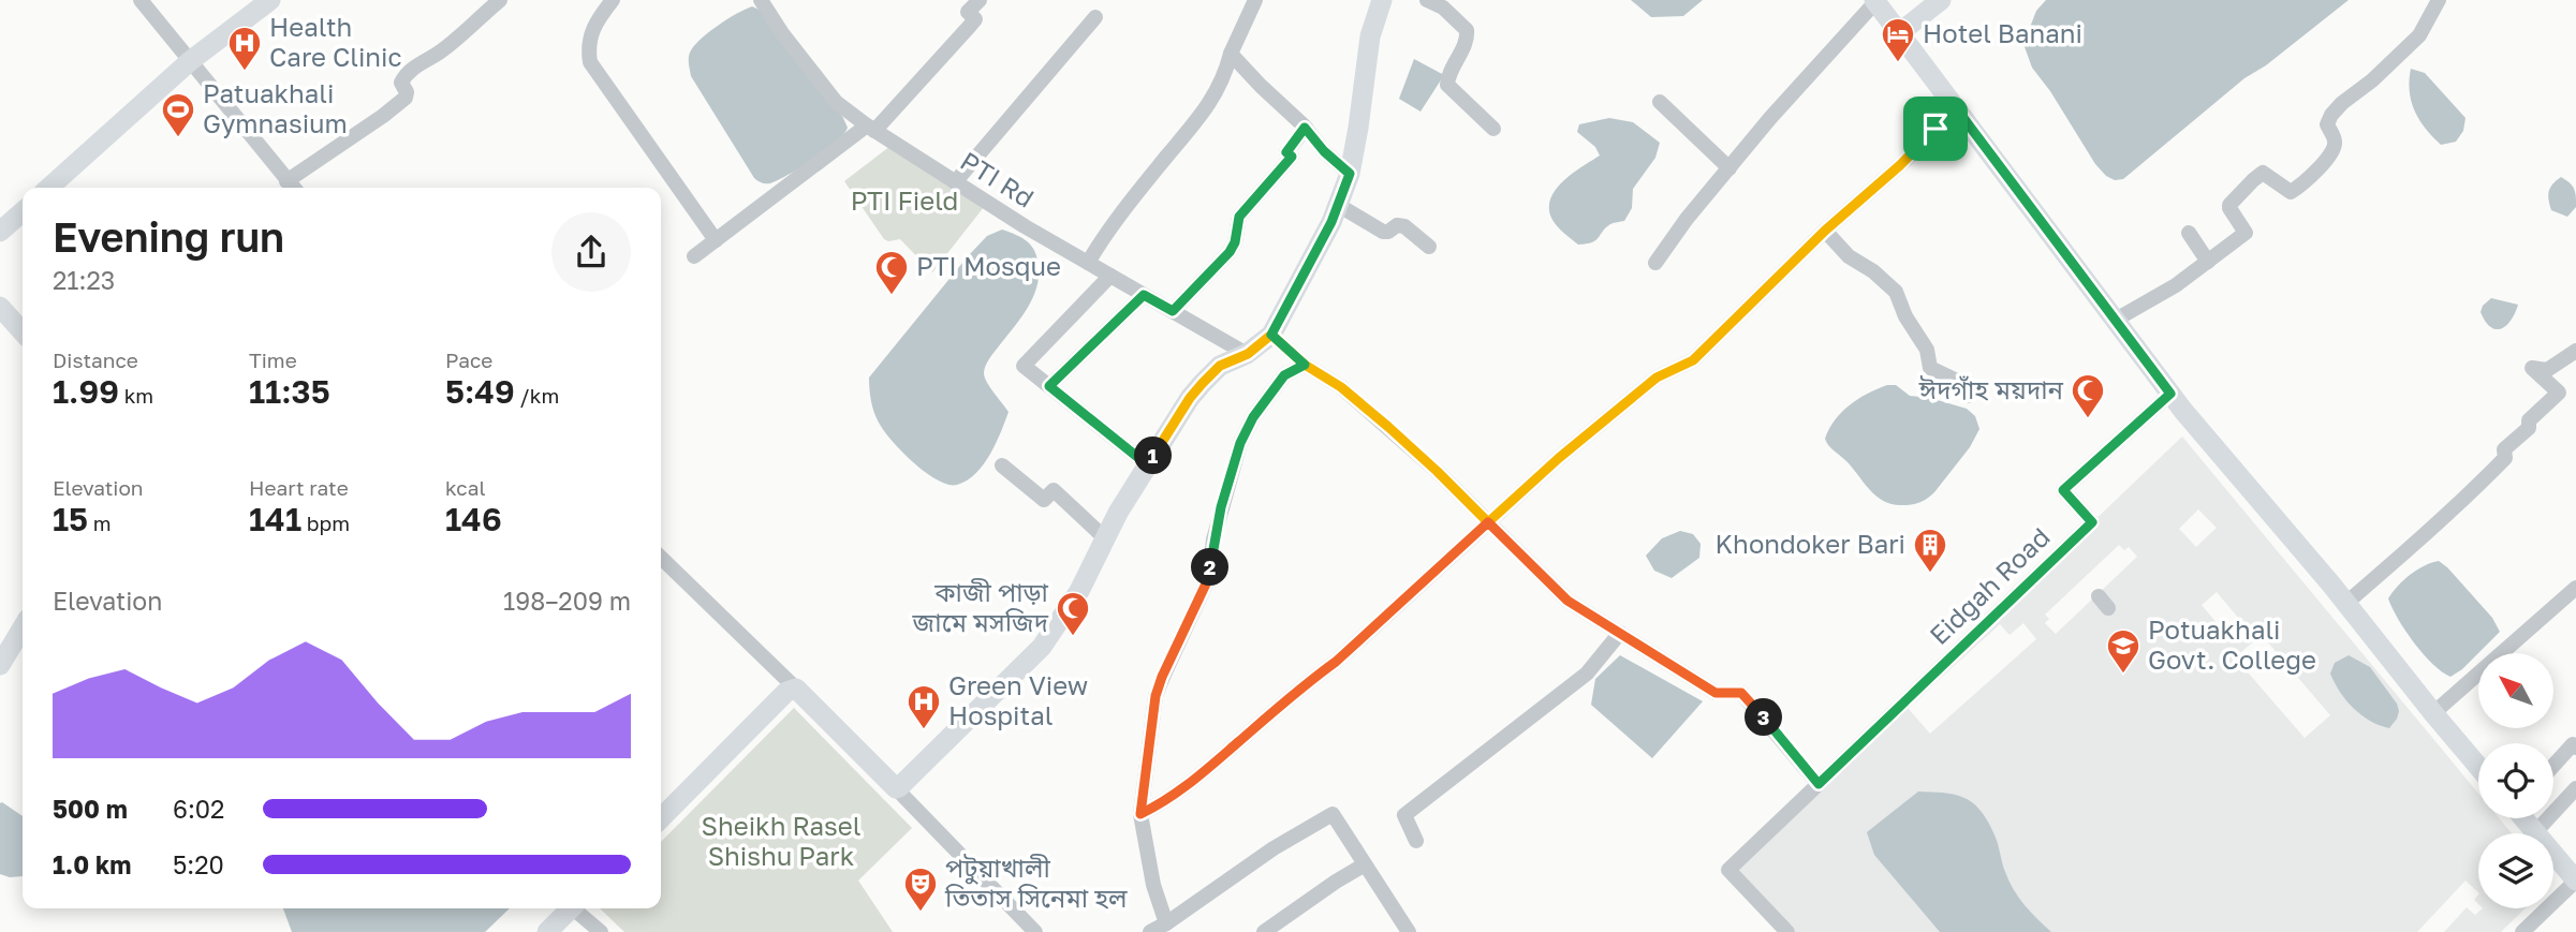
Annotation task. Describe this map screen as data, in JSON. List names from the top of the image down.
{
  "streets": {
    "street": ["PTI Rd", "Eidgah Road"]
  },
  "parks": ["PTI Field", "Sheikh Rasel Shishu Park"],
  "places": {
    "hotel": ["Hotel Banani"],
    "hospital": ["Health Care Clinic", "Green View Hospital"],
    "sports": ["Patuakhali Gymnasium"],
    "mosque": ["PTI Mosque", "ঈদগাঁহ ময়দান", "কাজী পাড়া জামে মসজিদ"],
    "building": ["Khondoker Bari"],
    "school or university": ["Potuakhali Govt. College"],
    "theatre": ["পটুয়াখালী তিতাস সিনেমা হল"]
  },
  "north": "top left",
  "page": {
    "heading": ["Evening run", "21:23"],
    "stats": [
      ["Distance", "1.99 km"],
      ["Time", "11:35"],
      ["Pace", "5:49 /km"],
      ["Elevation", "15 m"],
      ["Heart rate", "141 bpm"],
      ["kcal", "146"]
    ],
    "pins": ["1", "2", "3"],
    "chart": ["Elevation", "198–209 m"],
    "list": [
      {
        "name": "500 m",
        "note": "6:02"
      },
      {
        "name": "1.0 km",
        "note": "5:20"
      }
    ]
  }
}
